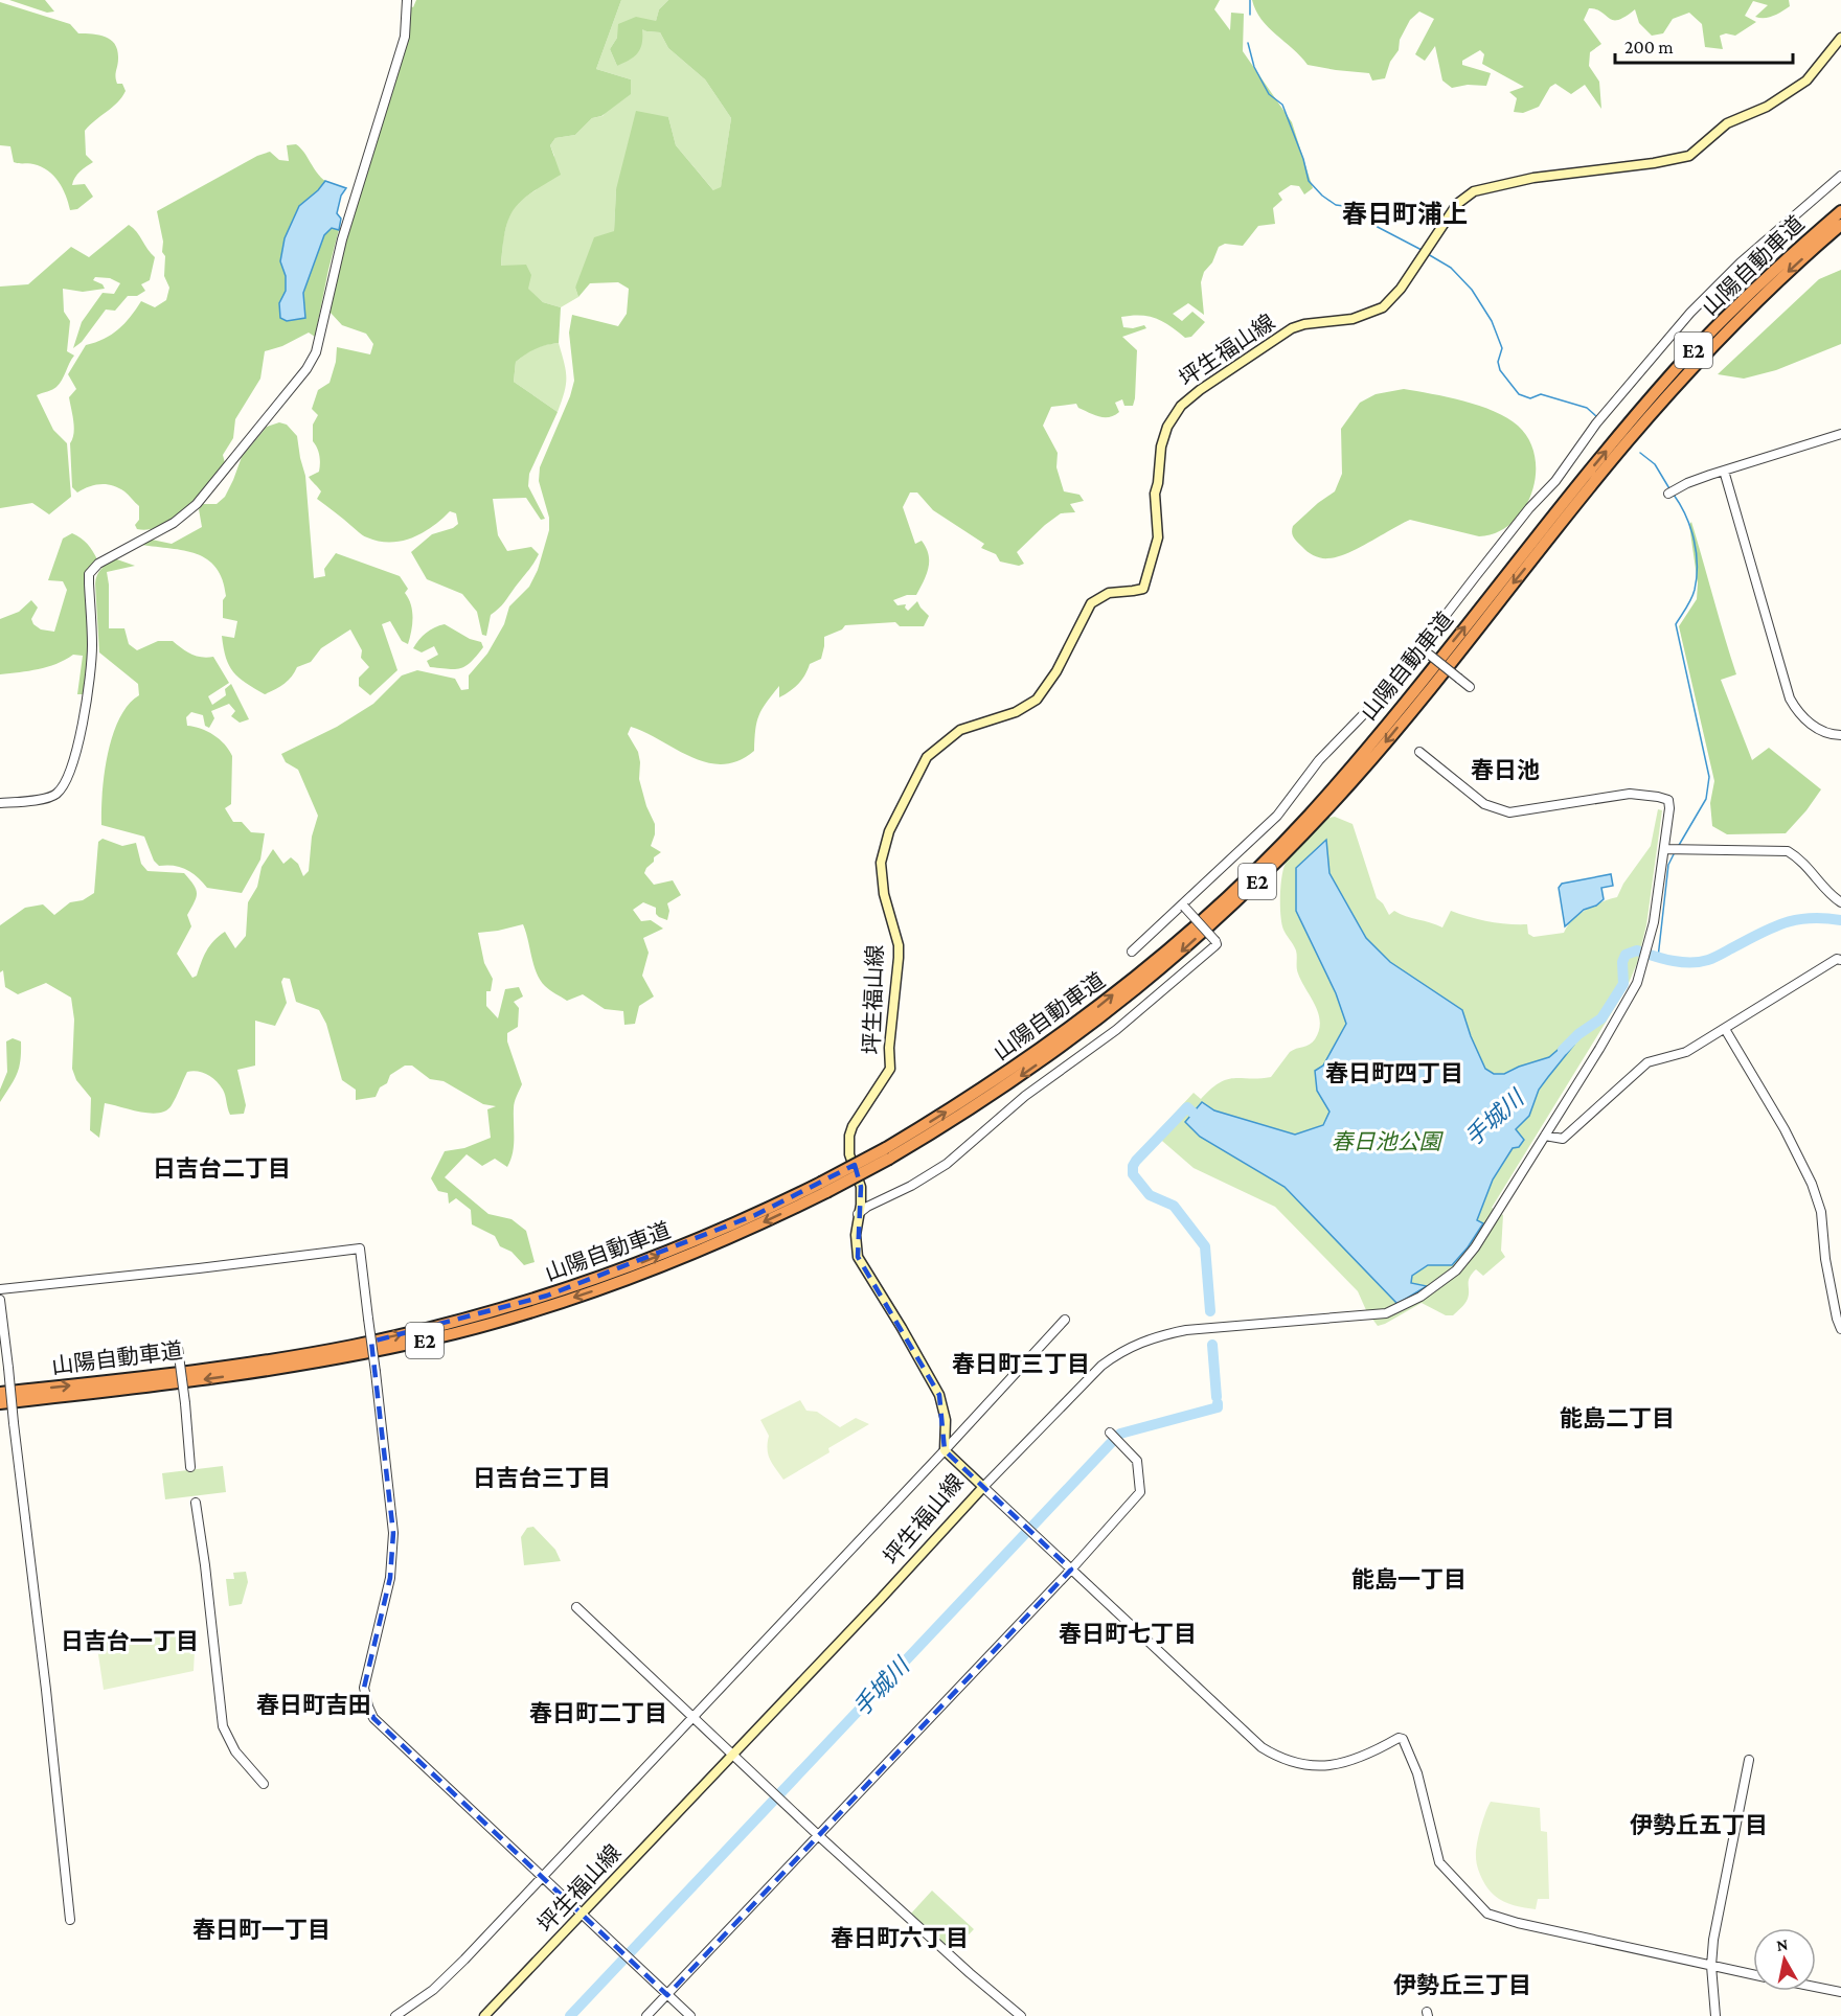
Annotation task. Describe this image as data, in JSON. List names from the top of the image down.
{
  "streets": {
    "highway": ["山陽自動車道", "E2"],
    "main road": ["坪生福山線"]
  },
  "districts": [
    "春日町浦上",
    "春日池",
    "春日町四丁目",
    "日吉台二丁目",
    "春日町三丁目",
    "能島二丁目",
    "日吉台三丁目",
    "能島一丁目",
    "春日町七丁目",
    "日吉台一丁目",
    "春日町吉田",
    "春日町二丁目",
    "伊勢丘五丁目",
    "春日町一丁目",
    "春日町六丁目",
    "伊勢丘三丁目"
  ],
  "water": ["手城川"],
  "parks": ["春日池公園"],
  "scale_bar": "200 m",
  "north": "top"
}
